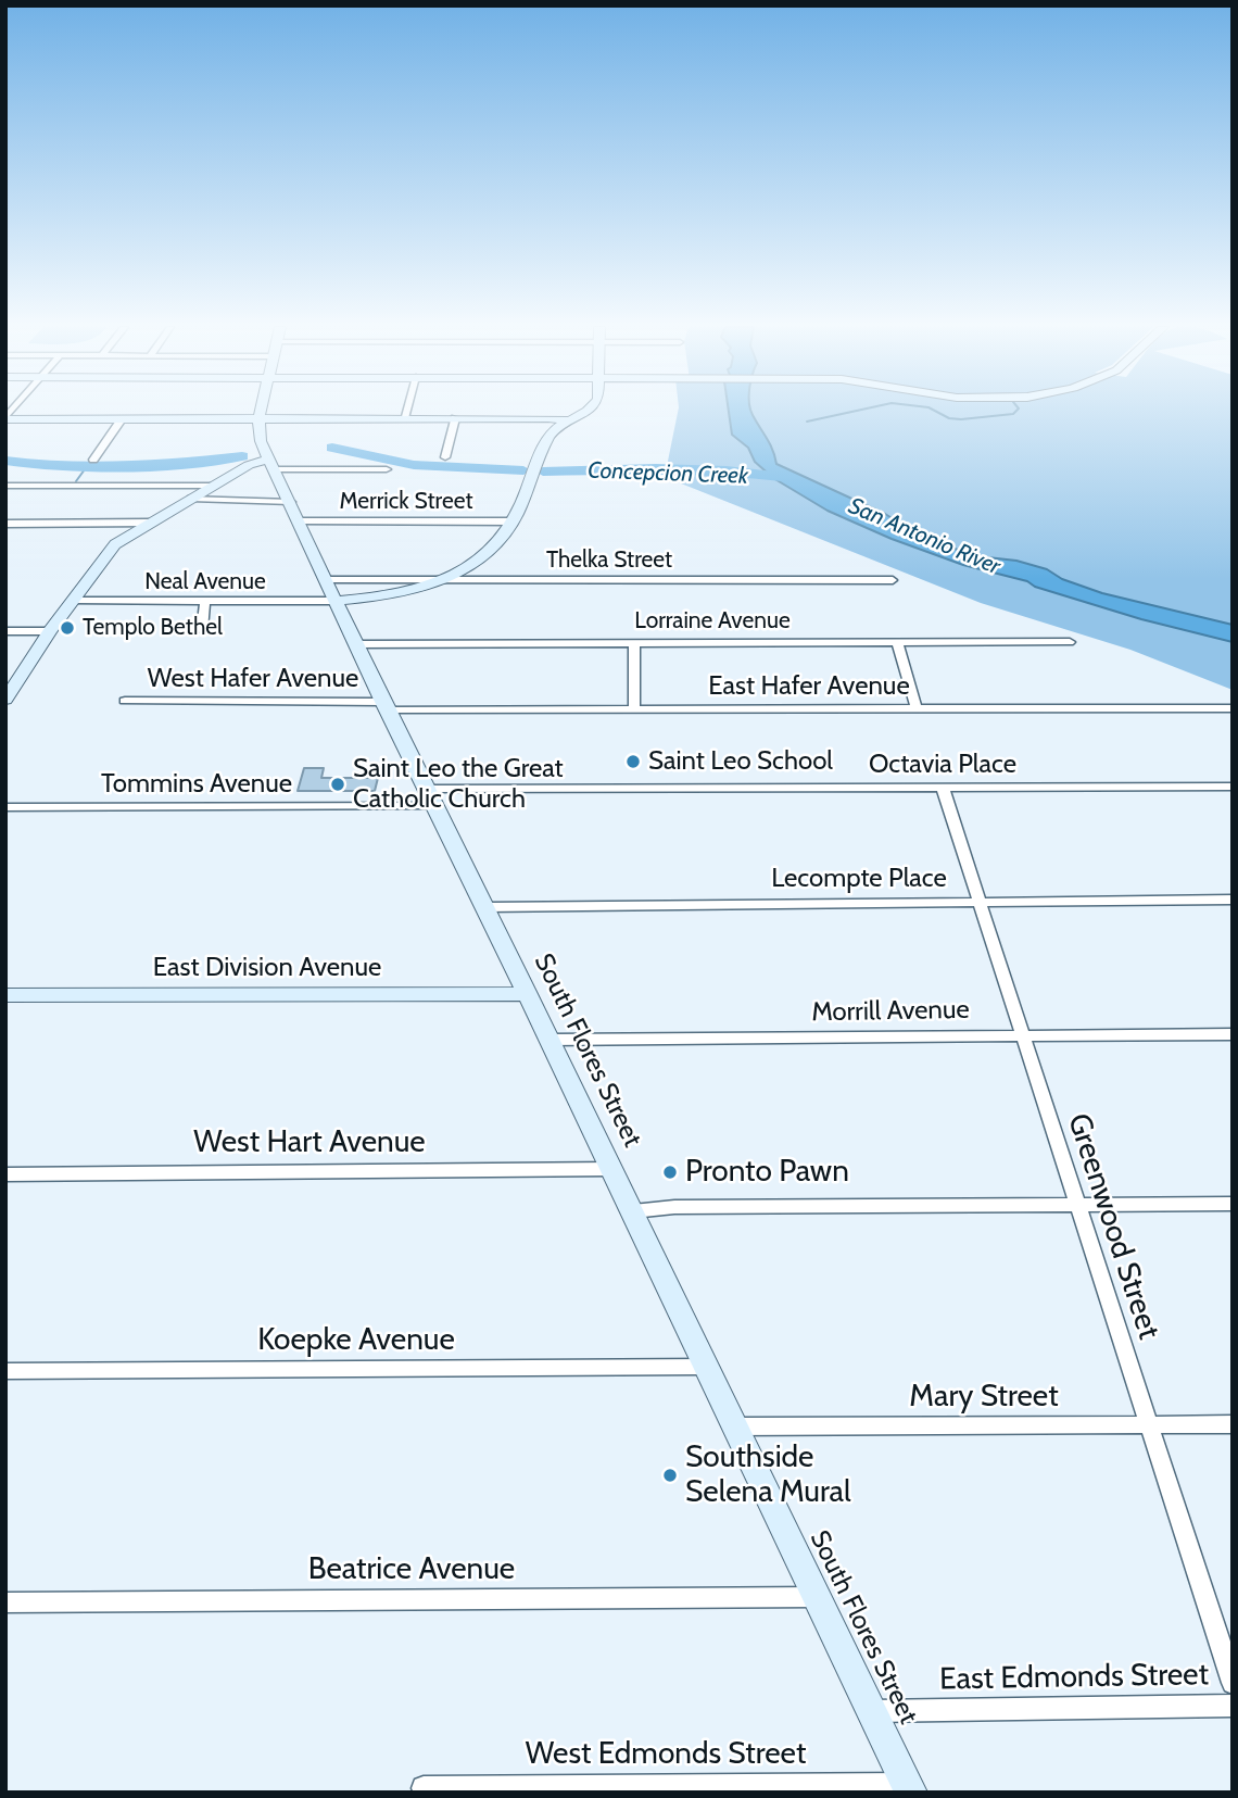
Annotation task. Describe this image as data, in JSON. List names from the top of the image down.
{
  "streets": {
    "main road": ["East Division Avenue", "South Flores Street"],
    "street": [
      "Merrick Street",
      "Thelka Street",
      "Neal Avenue",
      "Lorraine Avenue",
      "West Hafer Avenue",
      "East Hafer Avenue",
      "Octavia Place",
      "Tommins Avenue",
      "Lecompte Place",
      "Morrill Avenue",
      "West Hart Avenue",
      "Greenwood Street",
      "Koepke Avenue",
      "Mary Street",
      "Beatrice Avenue",
      "East Edmonds Street",
      "West Edmonds Street"
    ]
  },
  "crossings": [
    ["Merrick Street", "South Flores Street"],
    ["Thelka Street", "South Flores Street"],
    ["Neal Avenue", "South Flores Street"],
    ["Lorraine Avenue", "South Flores Street"],
    ["West Hafer Avenue", "East Hafer Avenue"],
    ["West Hafer Avenue", "South Flores Street"],
    ["East Hafer Avenue", "South Flores Street"],
    ["Octavia Place", "Tommins Avenue"],
    ["Octavia Place", "South Flores Street"],
    ["Octavia Place", "Greenwood Street"],
    ["Tommins Avenue", "South Flores Street"],
    ["Lecompte Place", "South Flores Street"],
    ["Lecompte Place", "Greenwood Street"],
    ["East Division Avenue", "South Flores Street"],
    ["Morrill Avenue", "South Flores Street"],
    ["Morrill Avenue", "Greenwood Street"],
    ["South Flores Street", "West Hart Avenue"],
    ["South Flores Street", "Koepke Avenue"],
    ["South Flores Street", "Mary Street"],
    ["South Flores Street", "Beatrice Avenue"],
    ["South Flores Street", "East Edmonds Street"],
    ["South Flores Street", "West Edmonds Street"],
    ["Greenwood Street", "Mary Street"]
  ],
  "water": ["Concepcion Creek", "San Antonio River"],
  "places": [
    "Templo Bethel",
    "Saint Leo School",
    "Saint Leo the Great Catholic Church",
    "Pronto Pawn",
    "Southside Selena Mural"
  ]
}
